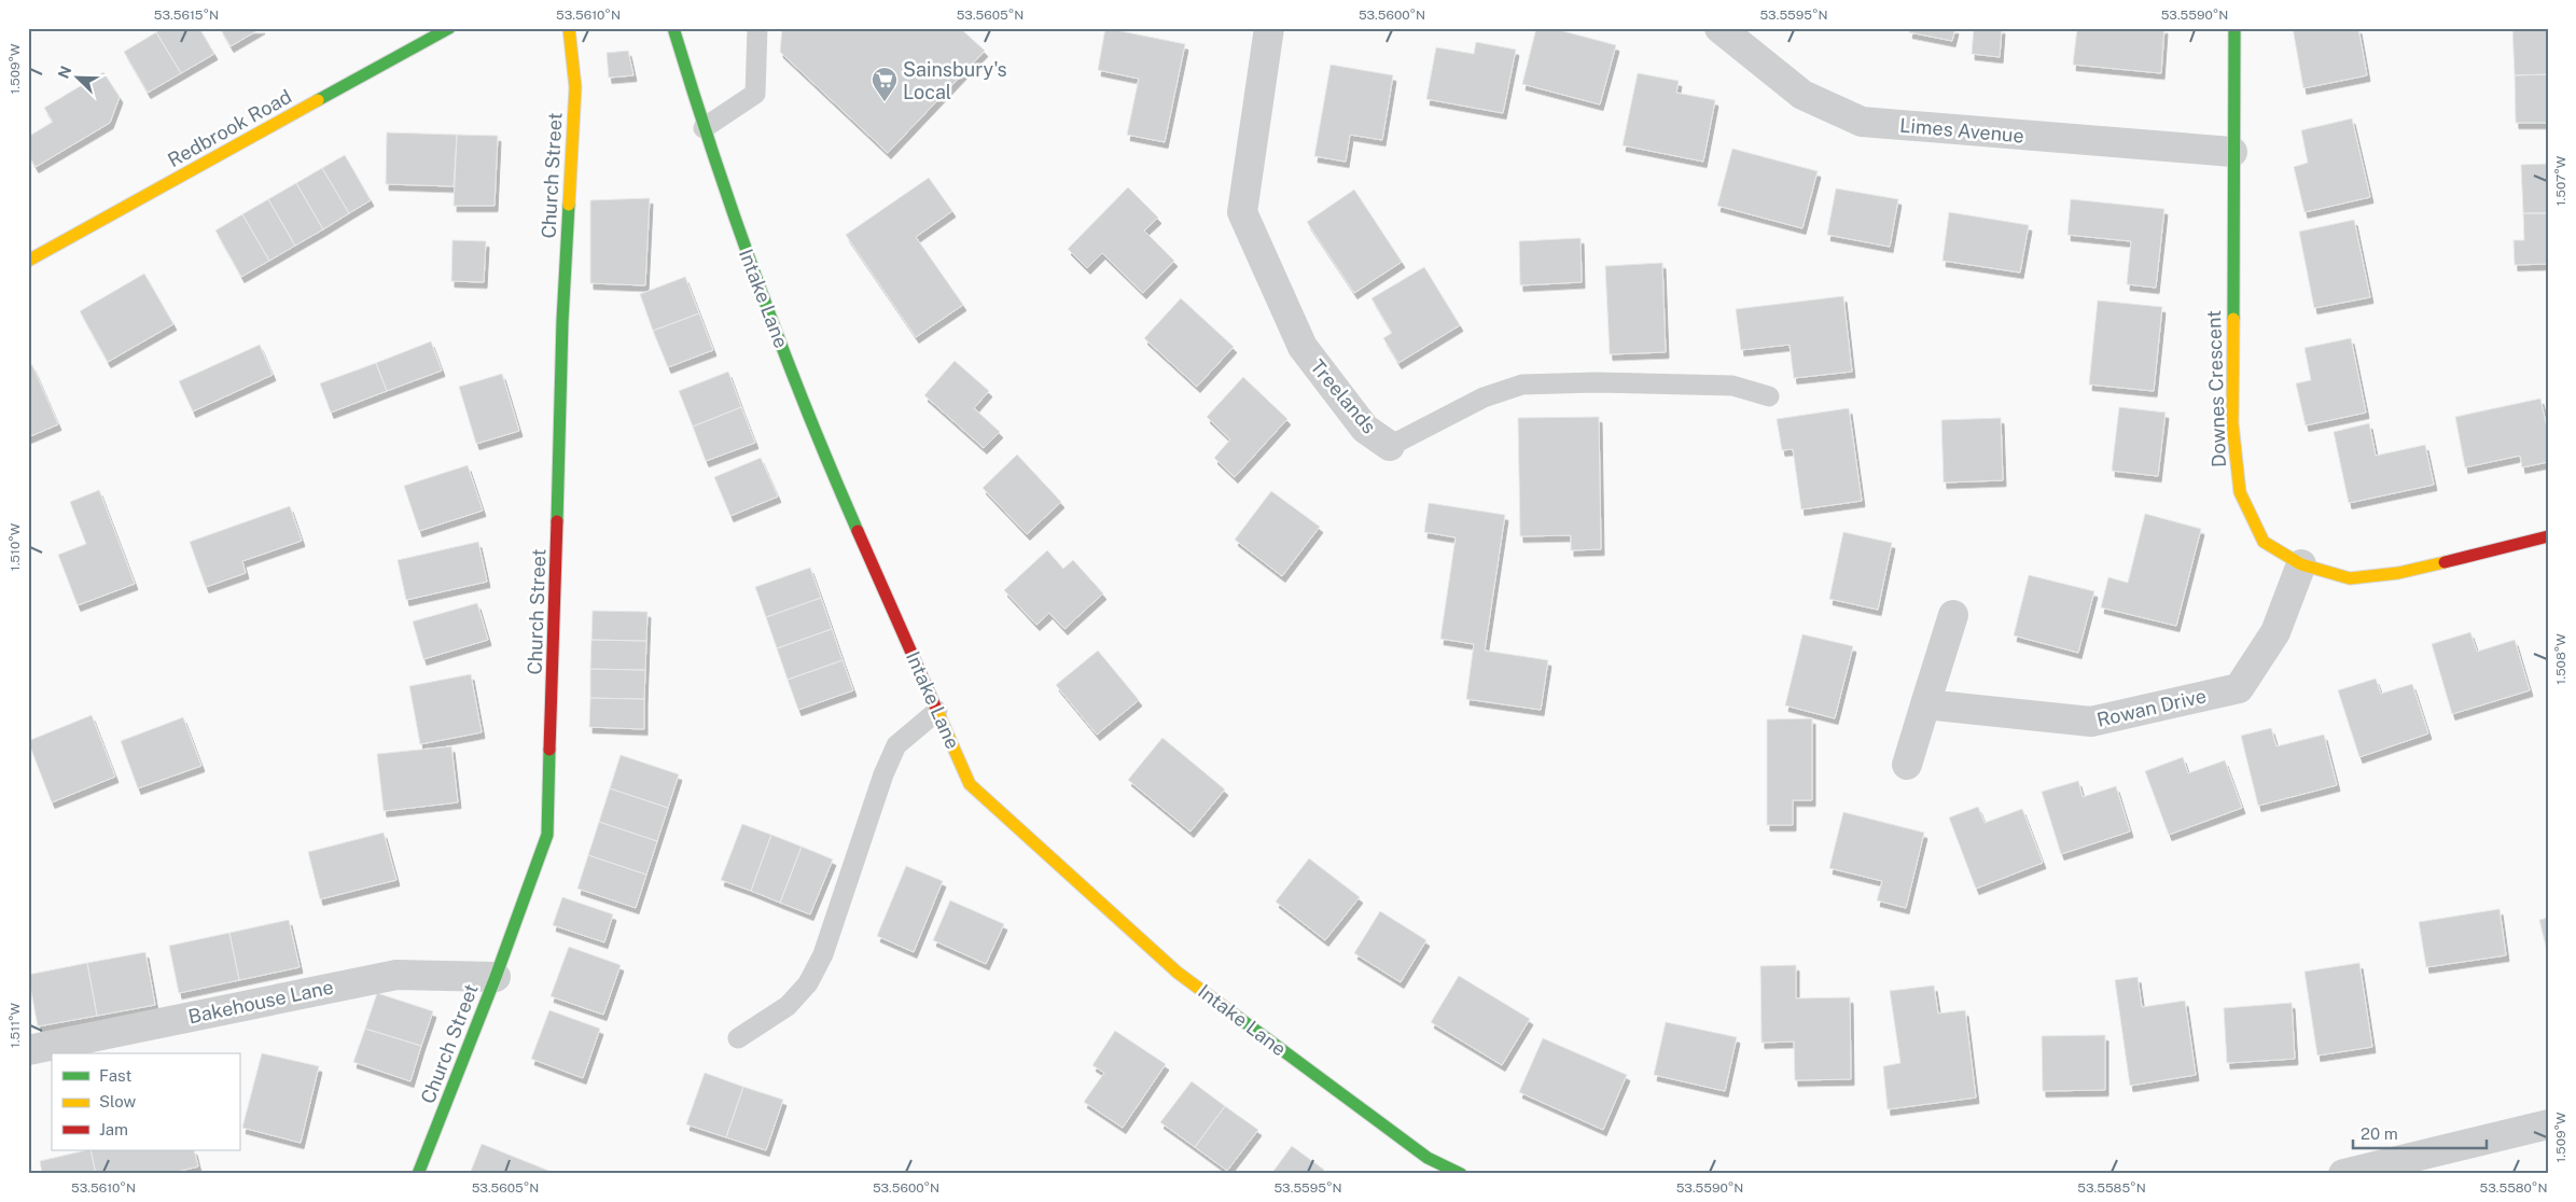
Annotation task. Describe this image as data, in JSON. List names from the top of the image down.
{
  "streets": {
    "street": [
      "Redbrook Road",
      "Limes Avenue",
      "Church Street",
      "Intake Lane",
      "Downes Crescent",
      "Treelands",
      "Rowan Drive",
      "Bakehouse Lane"
    ]
  },
  "crossings": [
    ["Limes Avenue", "Downes Crescent"],
    ["Church Street", "Bakehouse Lane"],
    ["Downes Crescent", "Rowan Drive"]
  ],
  "places": {
    "supermarket": ["Sainsbury's Local"]
  },
  "legend": ["Fast", "Slow", "Jam"],
  "scale_bar": "20 m",
  "north": "top left",
  "coordinates": [
    "53.5615°N",
    "53.5610°N",
    "53.5605°N",
    "53.5600°N",
    "53.5595°N",
    "53.5590°N",
    "1.509°W",
    "1.507°W",
    "1.510°W",
    "1.508°W",
    "1.511°W",
    "53.5585°N",
    "53.5580°N"
  ]
}
